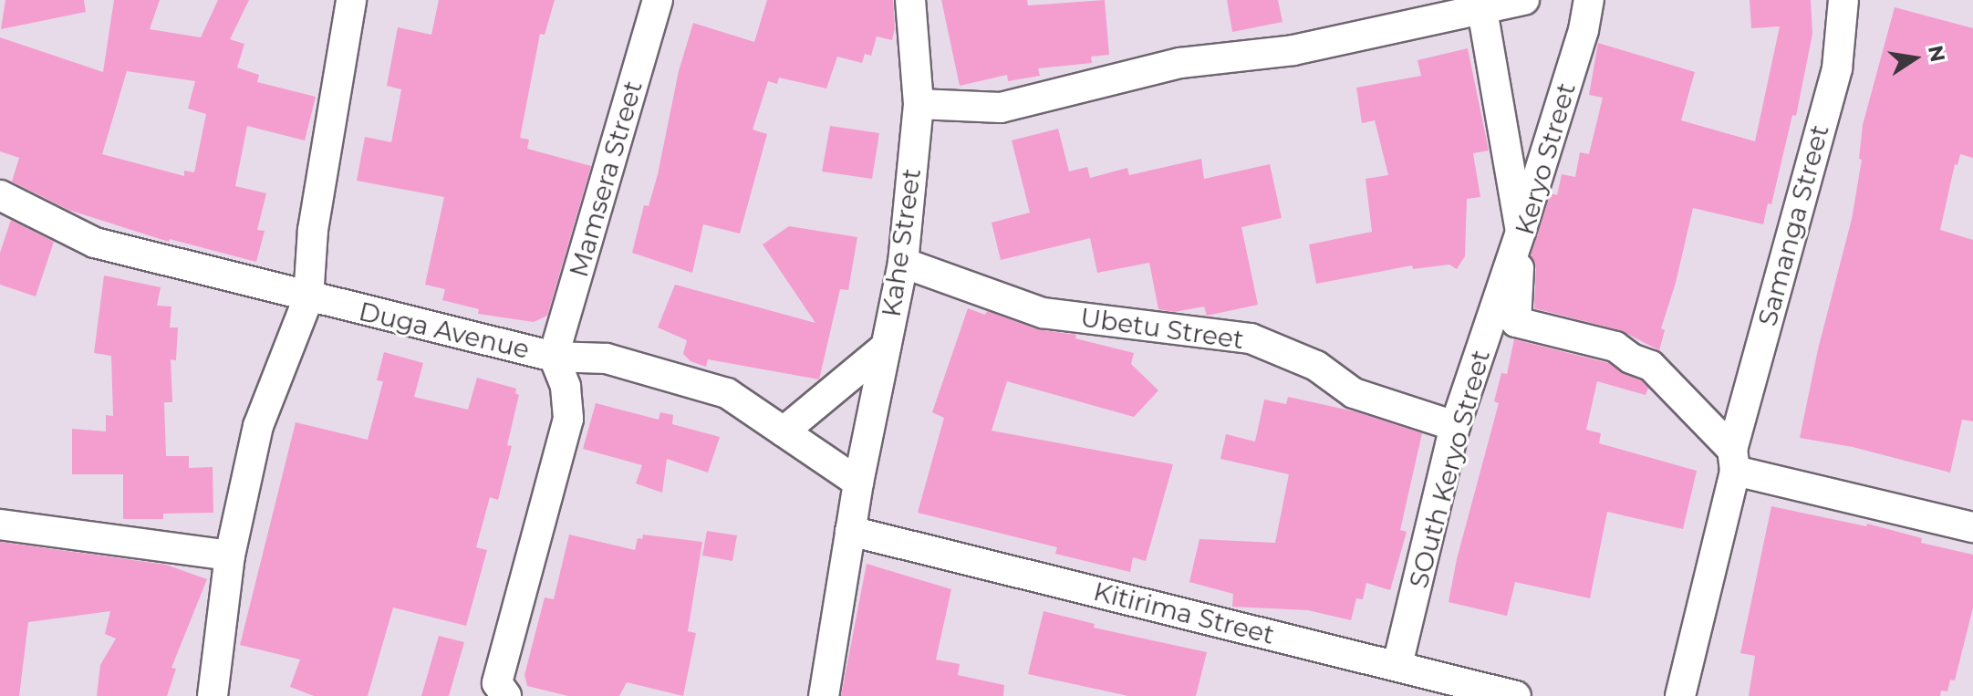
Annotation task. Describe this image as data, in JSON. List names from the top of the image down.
{
  "streets": {
    "street": [
      "Keryo Street",
      "Mamsera Street",
      "Samanga Street",
      "Kahe Street",
      "Ubetu Street",
      "Duga Avenue",
      "SOuth Keryo Street",
      "Kitirima Street"
    ]
  },
  "crossings": [
    ["Keryo Street", "Samanga Street"],
    ["Keryo Street", "SOuth Keryo Street"],
    ["Mamsera Street", "Duga Avenue"],
    ["Kahe Street", "Ubetu Street"],
    ["Kahe Street", "Kitirima Street"],
    ["Ubetu Street", "SOuth Keryo Street"],
    ["SOuth Keryo Street", "Kitirima Street"]
  ],
  "north": "right"
}
